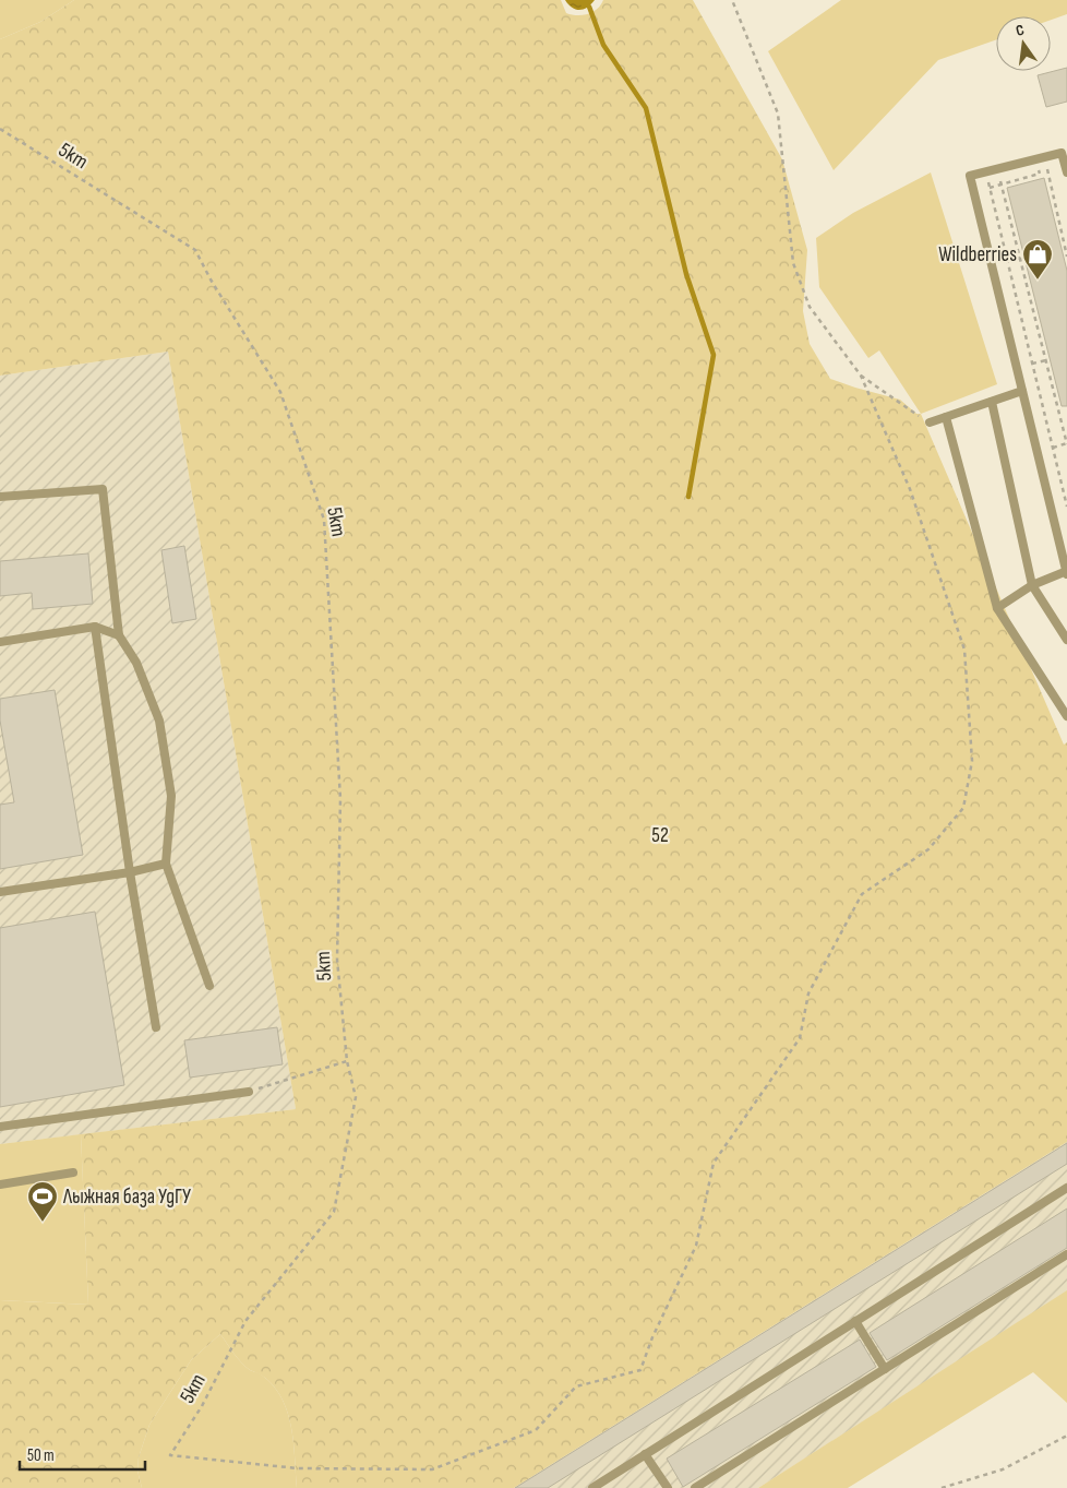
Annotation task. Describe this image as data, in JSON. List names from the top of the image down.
{
  "streets": {
    "path": ["5km"]
  },
  "parks": ["52"],
  "places": {
    "shop": ["Wildberries"],
    "sports": ["Лыжная база УдГУ"]
  },
  "scale_bar": "50 m",
  "north": "top"
}
